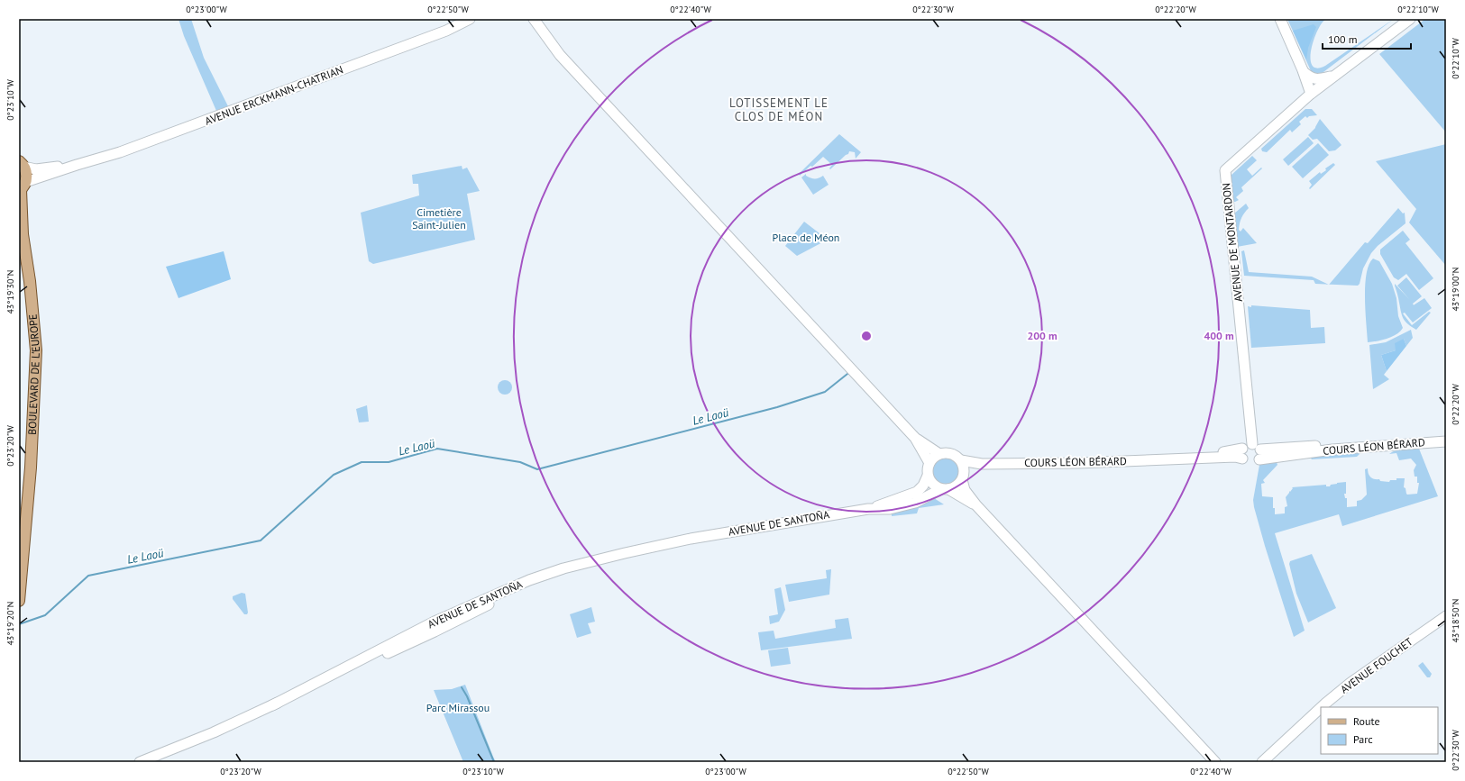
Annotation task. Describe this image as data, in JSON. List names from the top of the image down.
{
  "streets": {
    "main road": [
      "AVENUE ERCKMANN-CHATRIAN",
      "AVENUE DE MONTARDON",
      "BOULEVARD DE L'EUROPE",
      "COURS LÉON BÉRARD",
      "AVENUE DE SANTOÑA",
      "AVENUE FOUCHET"
    ]
  },
  "crossings": [
    ["AVENUE ERCKMANN-CHATRIAN", "BOULEVARD DE L'EUROPE"],
    ["AVENUE DE MONTARDON", "COURS LÉON BÉRARD"],
    ["COURS LÉON BÉRARD", "AVENUE DE SANTOÑA"]
  ],
  "districts": ["LOTISSEMENT LE CLOS DE MÉON"],
  "water": ["Le Laoü"],
  "parks": ["Cimetière Saint-Julien", "Place de Méon", "Parc Mirassou"],
  "legend": ["Route", "Parc"],
  "scale_bar": "100 m",
  "coordinates": [
    "0°23'00\"W",
    "0°22'50\"W",
    "0°22'40\"W",
    "0°22'30\"W",
    "0°22'20\"W",
    "0°22'10\"W",
    "0°23'10\"W",
    "43°19'00\"N",
    "43°19'30\"N",
    "0°23'20\"W",
    "43°18'50\"N",
    "43°19'20\"N"
  ],
  "rings": ["200 m", "400 m"]
}
